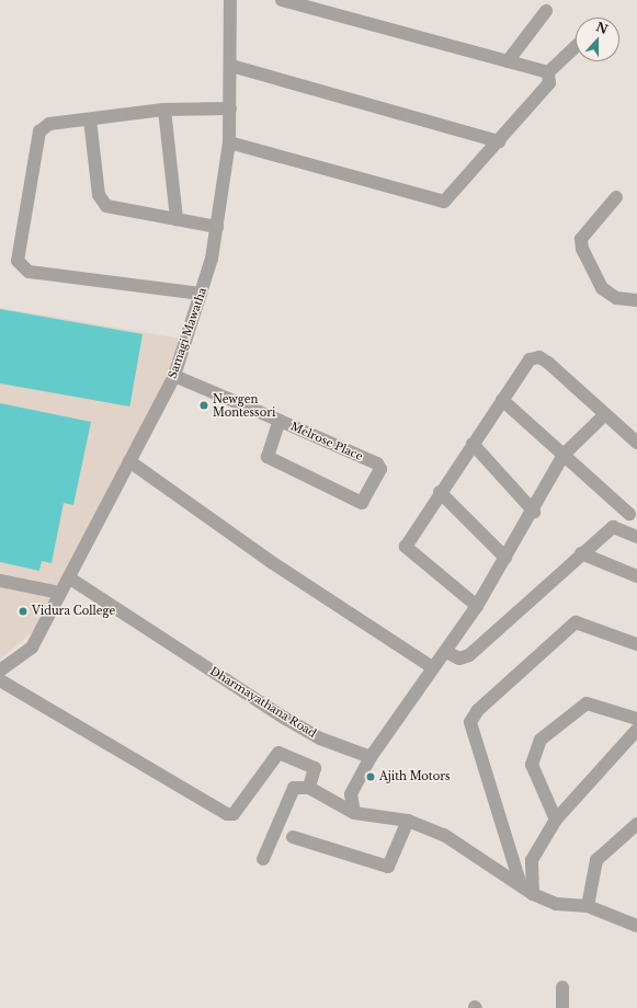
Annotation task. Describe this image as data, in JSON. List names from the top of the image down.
{
  "streets": {
    "street": ["Samagi Mawatha", "Melrose Place", "Dharmayathana Road"]
  },
  "crossings": [
    ["Samagi Mawatha", "Melrose Place"],
    ["Samagi Mawatha", "Dharmayathana Road"]
  ],
  "places": ["Newgen Montessori", "Vidura College", "Ajith Motors"],
  "north": "top"
}
